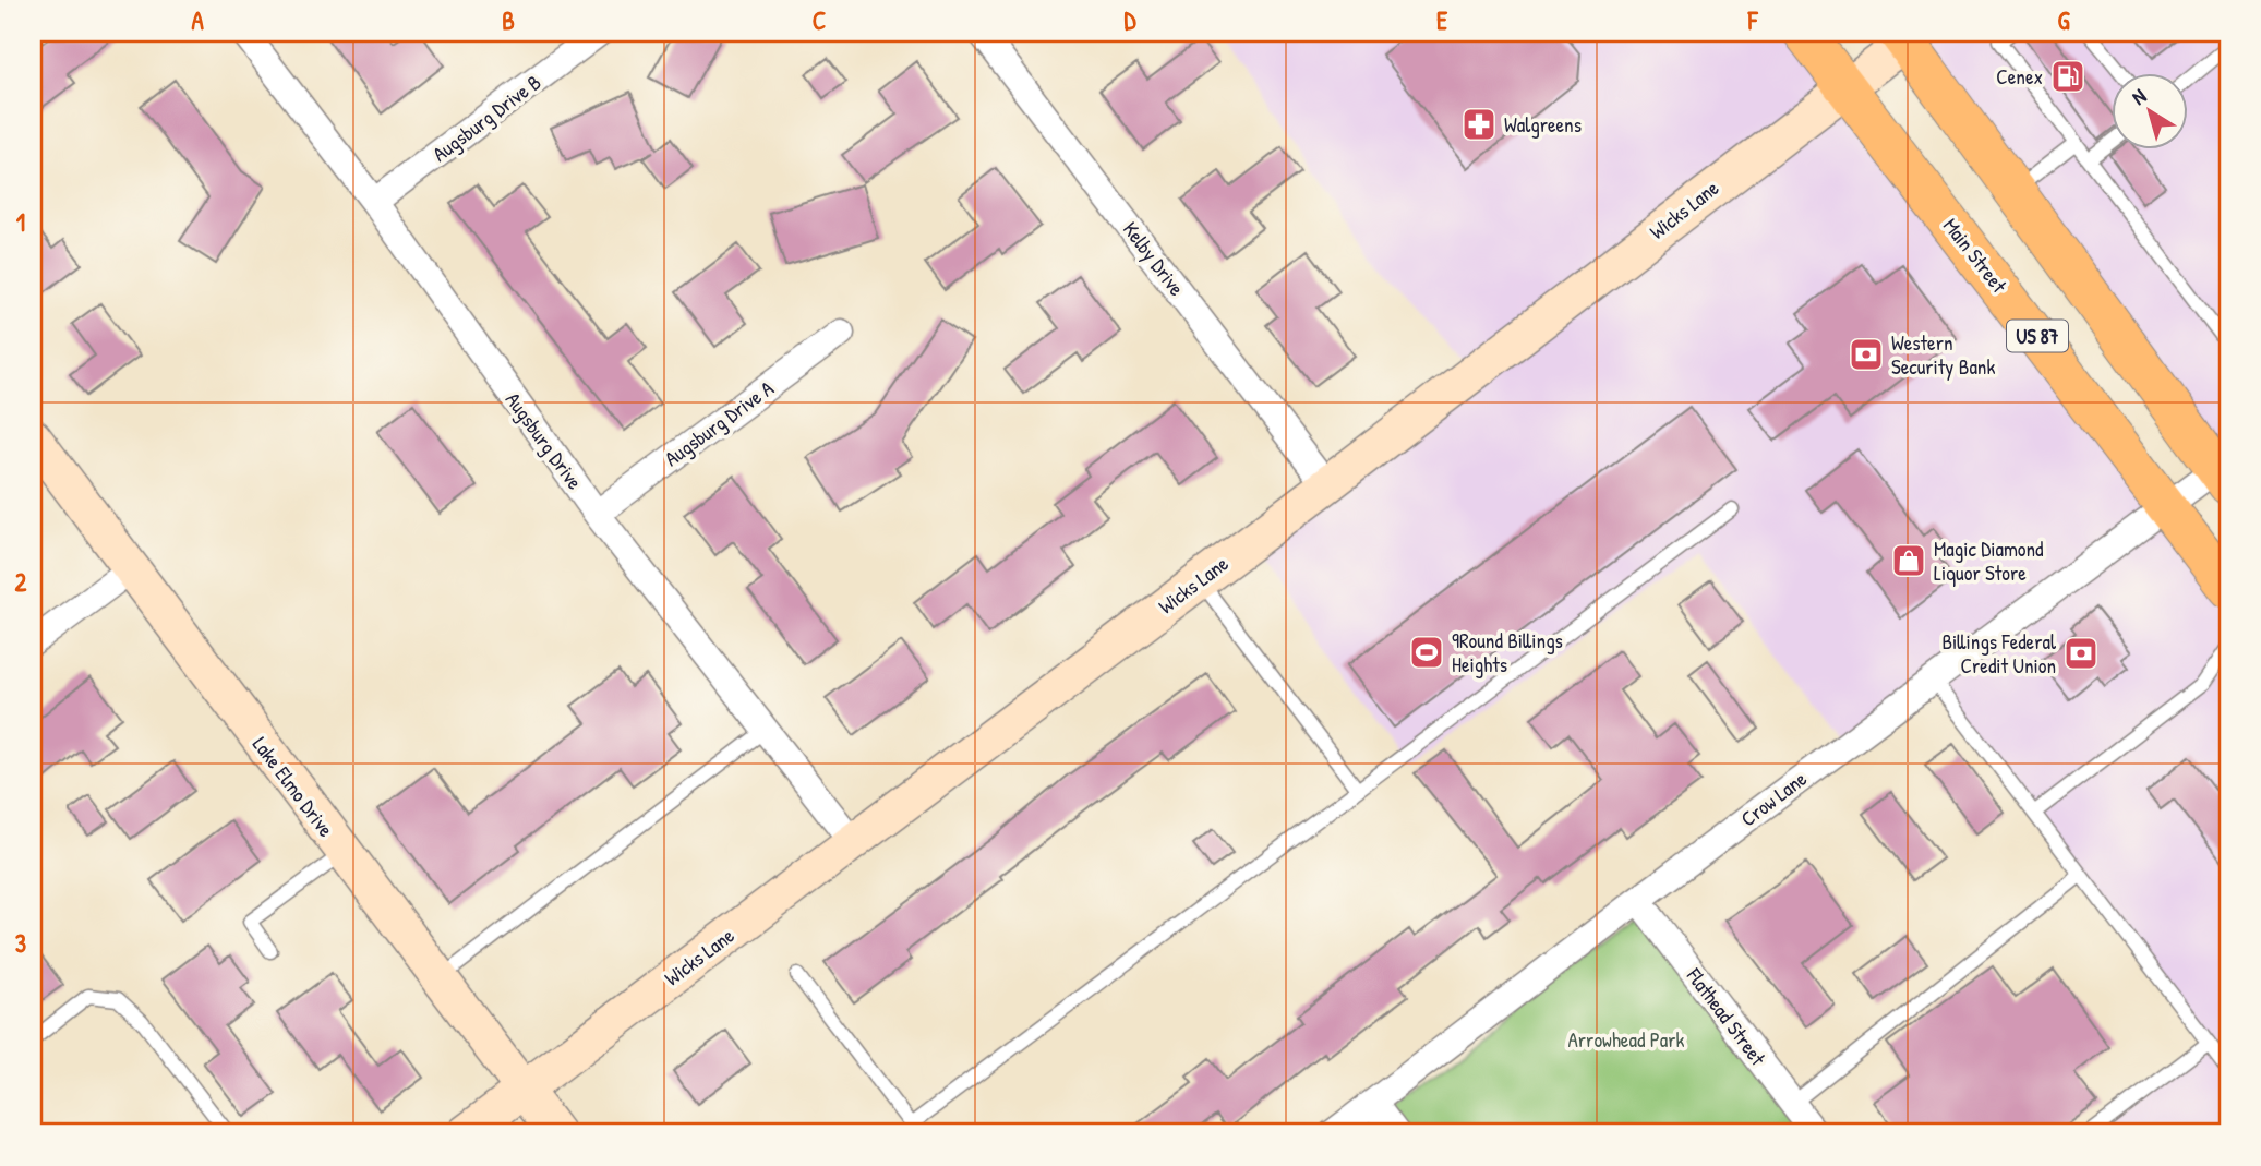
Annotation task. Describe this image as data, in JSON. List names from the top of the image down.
{
  "streets": {
    "main road": [
      "Wicks Lane",
      "Main Street",
      "US 87",
      "Lake Elmo Drive"
    ],
    "street": [
      "Augsburg Drive B",
      "Kelby Drive",
      "Augsburg Drive A",
      "Augsburg Drive",
      "Crow Lane",
      "Flathead Street"
    ]
  },
  "crossings": [
    ["Augsburg Drive B", "Augsburg Drive"],
    ["Wicks Lane", "Main Street"],
    ["Wicks Lane", "Kelby Drive"],
    ["Wicks Lane", "Augsburg Drive"],
    ["Wicks Lane", "Lake Elmo Drive"],
    ["Main Street", "Crow Lane"],
    ["Augsburg Drive A", "Augsburg Drive"],
    ["Crow Lane", "Flathead Street"]
  ],
  "parks": ["Arrowhead Park"],
  "places": {
    "fuel station": ["Cenex"],
    "pharmacy": ["Walgreens"],
    "bank": ["Western Security Bank", "Billings Federal Credit Union"],
    "shop": ["Magic Diamond Liquor Store"],
    "sports": ["9Round Billings Heights"]
  },
  "north": "top left",
  "grid": {
    "columns": [
      "A",
      "B",
      "C",
      "D",
      "E",
      "F",
      "G"
    ],
    "rows": ["1", "2", "3"]
  }
}
